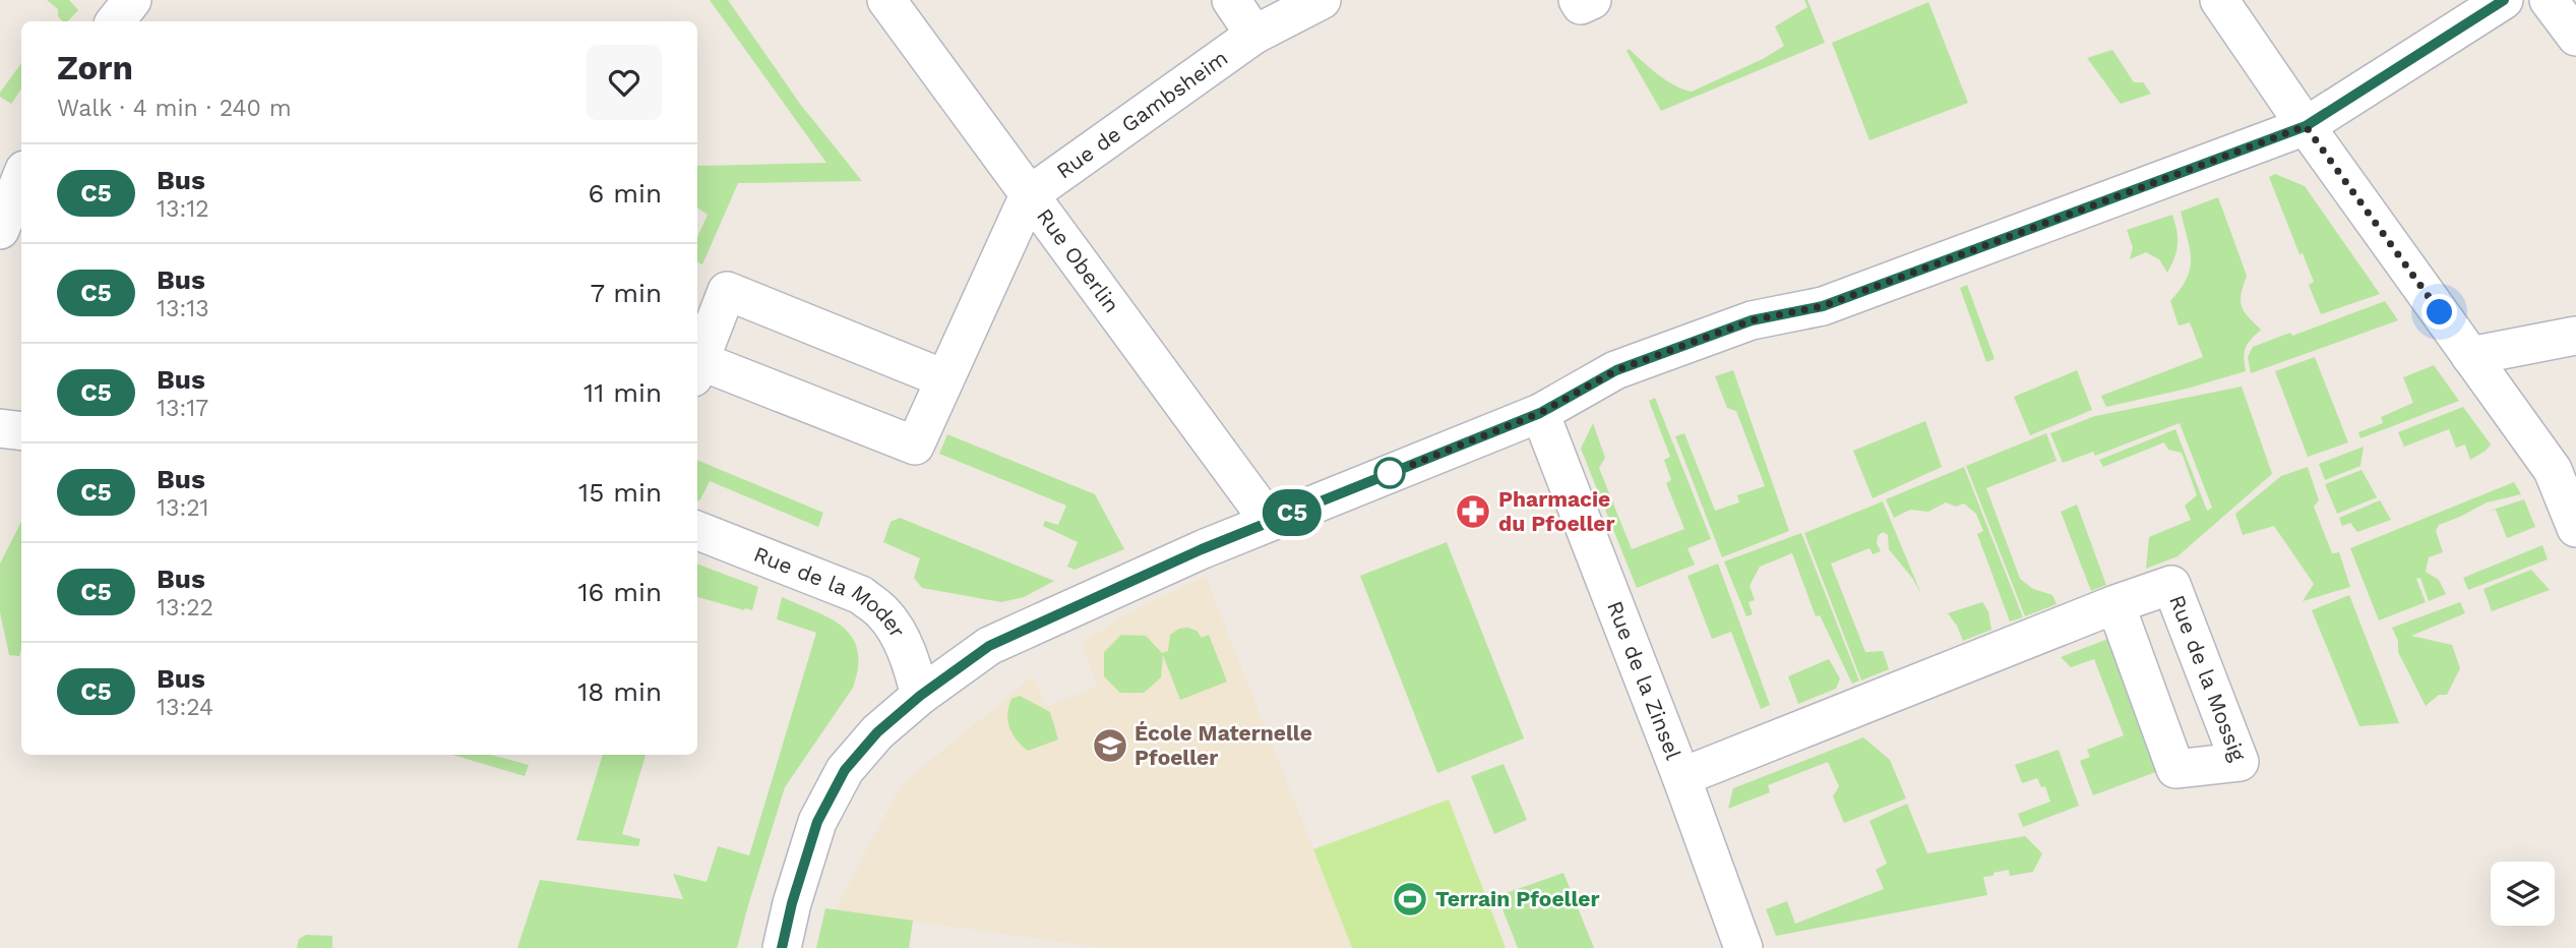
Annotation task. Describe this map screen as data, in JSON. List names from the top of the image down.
{
  "streets": {
    "street": [
      "Rue de Gambsheim",
      "Rue Oberlin",
      "Rue de la Moder",
      "Rue de la Mossig",
      "Rue de la Zinsel"
    ]
  },
  "crossings": [
    ["Rue de Gambsheim", "Rue Oberlin"],
    ["Rue de la Mossig", "Rue de la Zinsel"]
  ],
  "places": {
    "pharmacy": ["Pharmacie du Pfoeller"],
    "school or university": ["École Maternelle Pfoeller"],
    "sports": ["Terrain Pfoeller"]
  },
  "lines": ["bus line C5"],
  "page": {
    "on_map": "C5",
    "heading": ["Zorn", "Walk · 4 min · 240 m"],
    "list": [
      {
        "mark": "C5",
        "name": "Bus",
        "note": "13:12",
        "value": "6 min"
      },
      {
        "mark": "C5",
        "name": "Bus",
        "note": "13:13",
        "value": "7 min"
      },
      {
        "mark": "C5",
        "name": "Bus",
        "note": "13:17",
        "value": "11 min"
      },
      {
        "mark": "C5",
        "name": "Bus",
        "note": "13:21",
        "value": "15 min"
      },
      {
        "mark": "C5",
        "name": "Bus",
        "note": "13:22",
        "value": "16 min"
      },
      {
        "mark": "C5",
        "name": "Bus",
        "note": "13:24",
        "value": "18 min"
      }
    ]
  }
}
